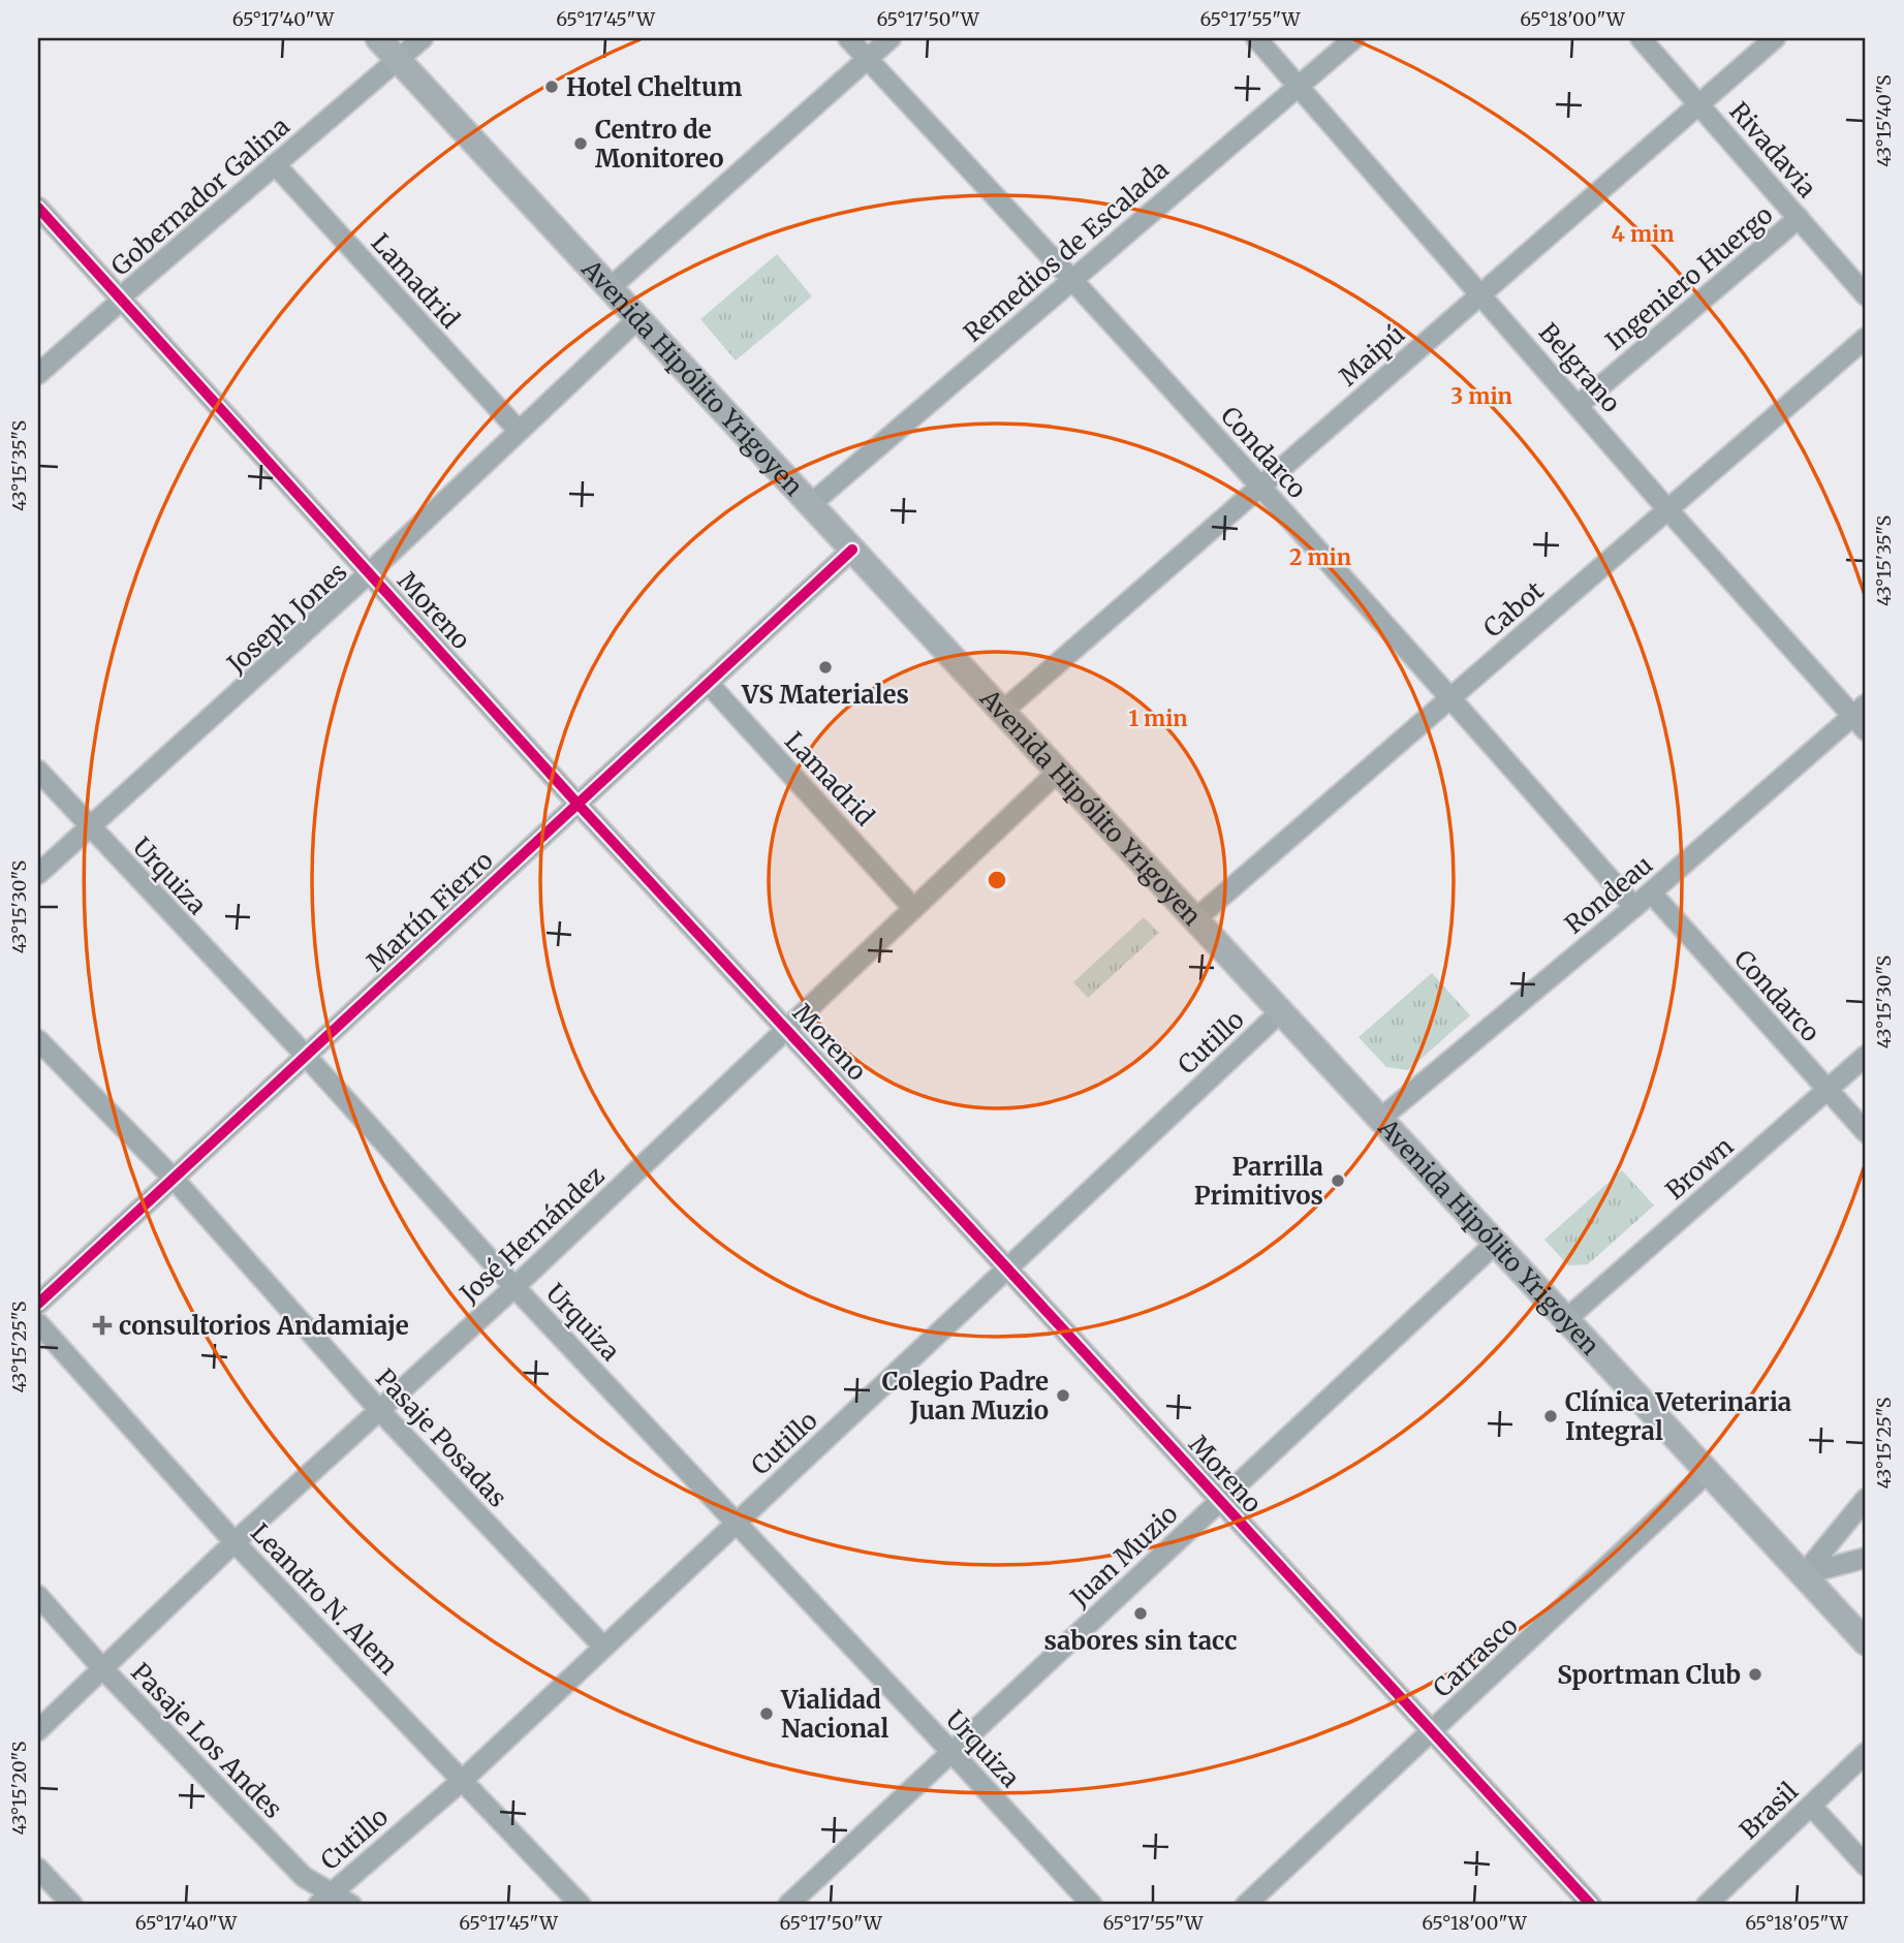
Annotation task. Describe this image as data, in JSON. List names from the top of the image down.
{
  "streets": {
    "main road": ["Avenida Hipólito Yrigoyen"],
    "street": [
      "Rivadavia",
      "Gobernador Galina",
      "Remedios de Escalada",
      "Ingeniero Huergo",
      "Lamadrid",
      "Maipú",
      "Belgrano",
      "Condarco",
      "Cabot",
      "Moreno",
      "Joseph Jones",
      "Urquiza",
      "Rondeau",
      "Martín Fierro",
      "Cutillo",
      "Brown",
      "José Hernández",
      "Pasaje Posadas",
      "Juan Muzio",
      "Leandro N. Alem",
      "Carrasco",
      "Pasaje Los Andes",
      "Brasil"
    ]
  },
  "crossings": [
    ["Rivadavia", "Ingeniero Huergo"],
    ["Rivadavia", "Maipú"],
    ["Gobernador Galina", "Lamadrid"],
    ["Gobernador Galina", "Avenida Hipólito Yrigoyen"],
    ["Gobernador Galina", "Moreno"],
    ["Remedios de Escalada", "Belgrano"],
    ["Remedios de Escalada", "Avenida Hipólito Yrigoyen"],
    ["Remedios de Escalada", "Condarco"],
    ["Ingeniero Huergo", "Belgrano"],
    ["Lamadrid", "Joseph Jones"],
    ["Lamadrid", "Martín Fierro"],
    ["Lamadrid", "José Hernández"],
    ["Maipú", "Belgrano"],
    ["Maipú", "Avenida Hipólito Yrigoyen"],
    ["Maipú", "Condarco"],
    ["Belgrano", "Cabot"],
    ["Belgrano", "Rondeau"],
    ["Avenida Hipólito Yrigoyen", "Cabot"],
    ["Avenida Hipólito Yrigoyen", "Joseph Jones"],
    ["Avenida Hipólito Yrigoyen", "Rondeau"],
    ["Avenida Hipólito Yrigoyen", "Martín Fierro"],
    ["Avenida Hipólito Yrigoyen", "Cutillo"],
    ["Avenida Hipólito Yrigoyen", "Brown"],
    ["Avenida Hipólito Yrigoyen", "José Hernández"],
    ["Avenida Hipólito Yrigoyen", "Juan Muzio"],
    ["Avenida Hipólito Yrigoyen", "Carrasco"],
    ["Condarco", "Cabot"],
    ["Condarco", "Rondeau"],
    ["Condarco", "Brown"],
    ["Moreno", "Joseph Jones"],
    ["Moreno", "Martín Fierro"],
    ["Moreno", "Cutillo"],
    ["Moreno", "José Hernández"],
    ["Moreno", "Juan Muzio"],
    ["Moreno", "Carrasco"],
    ["Joseph Jones", "Urquiza"],
    ["Urquiza", "Martín Fierro"],
    ["Urquiza", "Cutillo"],
    ["Urquiza", "José Hernández"],
    ["Urquiza", "Juan Muzio"],
    ["Martín Fierro", "Pasaje Posadas"],
    ["Cutillo", "Pasaje Posadas"],
    ["Cutillo", "Leandro N. Alem"],
    ["Cutillo", "Pasaje Los Andes"],
    ["José Hernández", "Pasaje Posadas"],
    ["José Hernández", "Leandro N. Alem"],
    ["José Hernández", "Pasaje Los Andes"]
  ],
  "places": {
    "other": [
      "Hotel Cheltum",
      "Centro de Monitoreo",
      "VS Materiales",
      "Parrilla Primitivos",
      "Colegio Padre Juan Muzio",
      "Clínica Veterinaria Integral",
      "sabores sin tacc",
      "Sportman Club",
      "Vialidad Nacional"
    ],
    "health": ["consultorios Andamiaje"]
  },
  "coordinates": [
    "65°17'40\"W",
    "65°17'45\"W",
    "65°17'50\"W",
    "65°17'55\"W",
    "65°18'00\"W",
    "43°15'40\"S",
    "43°15'35\"S",
    "43°15'30\"S",
    "43°15'25\"S",
    "43°15'20\"S",
    "65°18'05\"W"
  ],
  "rings": [
    "4 min",
    "3 min",
    "2 min",
    "1 min"
  ]
}
